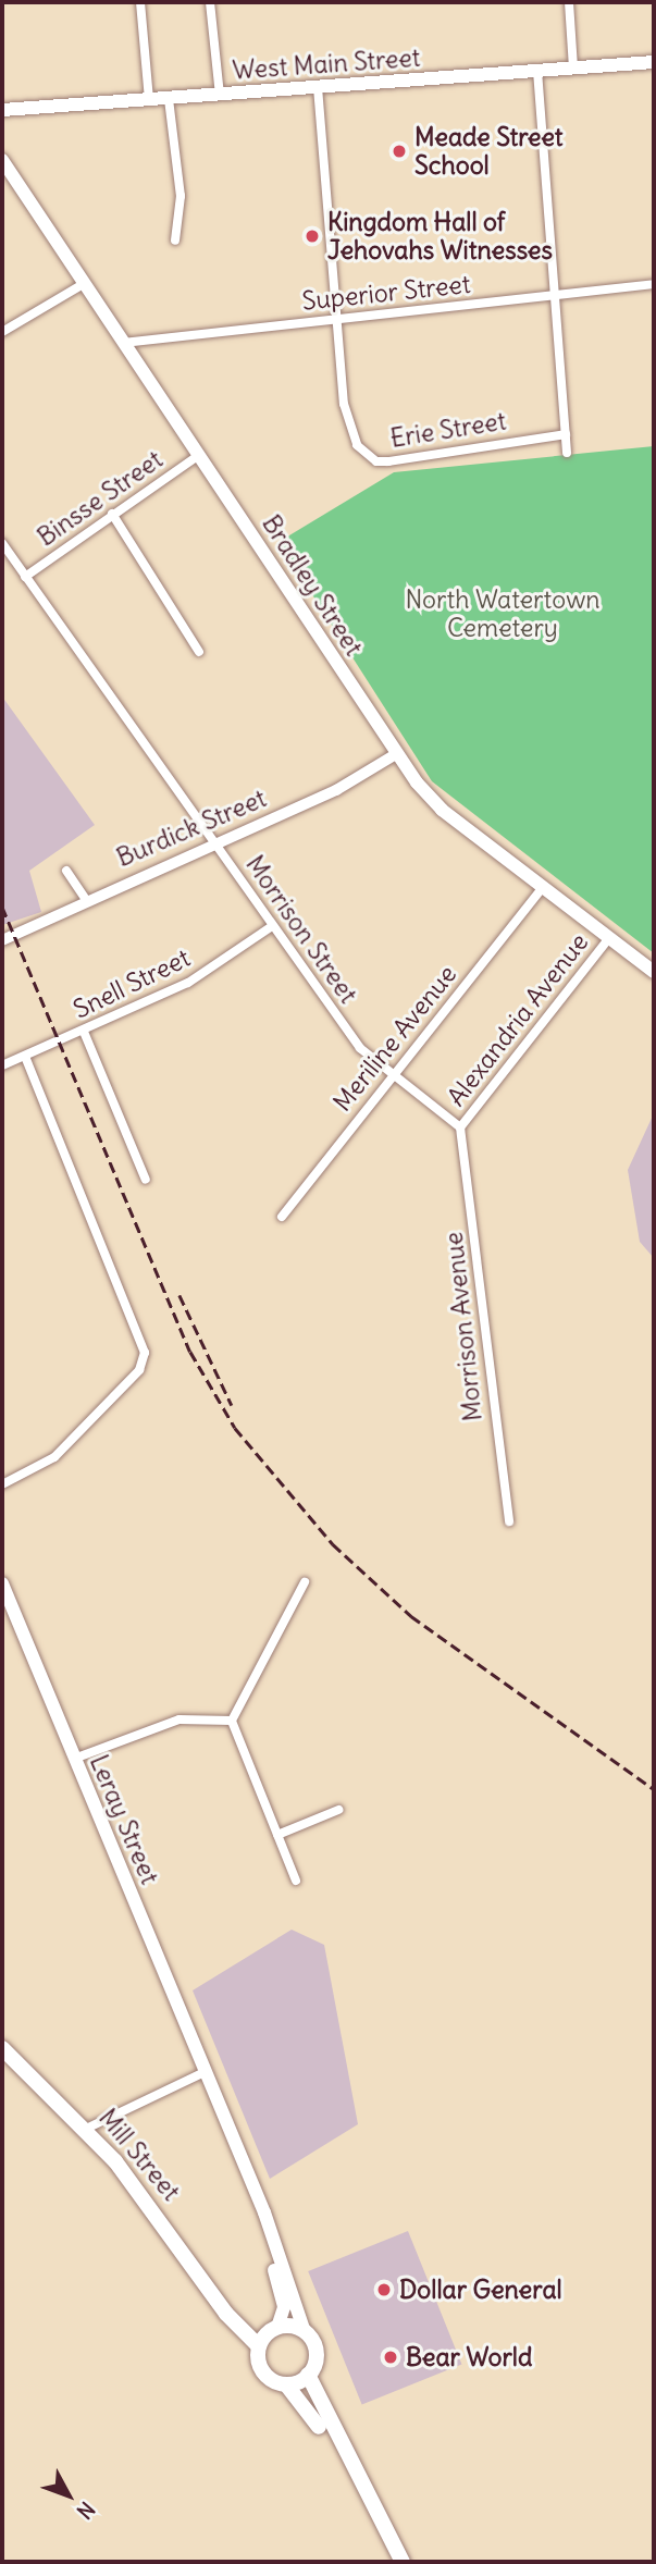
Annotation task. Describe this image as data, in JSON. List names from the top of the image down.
{
  "streets": {
    "highway": ["Mill Street"],
    "main road": ["West Main Street", "Bradley Street", "Leray Street"],
    "street": [
      "Superior Street",
      "Erie Street",
      "Binsse Street",
      "Burdick Street",
      "Morrison Street",
      "Snell Street",
      "Alexandria Avenue",
      "Meriline Avenue",
      "Morrison Avenue"
    ]
  },
  "crossings": [
    ["Superior Street", "Erie Street"],
    ["Superior Street", "Bradley Street"],
    ["Binsse Street", "Bradley Street"],
    ["Binsse Street", "Morrison Street"],
    ["Bradley Street", "Burdick Street"],
    ["Bradley Street", "Alexandria Avenue"],
    ["Bradley Street", "Meriline Avenue"],
    ["Burdick Street", "Morrison Street"],
    ["Morrison Street", "Snell Street"],
    ["Morrison Street", "Alexandria Avenue"],
    ["Morrison Street", "Meriline Avenue"],
    ["Morrison Street", "Morrison Avenue"],
    ["Alexandria Avenue", "Morrison Avenue"]
  ],
  "parks": ["North Watertown Cemetery"],
  "places": [
    "Meade Street School",
    "Kingdom Hall of Jehovahs Witnesses",
    "Dollar General",
    "Bear World"
  ],
  "north": "bottom right"
}
